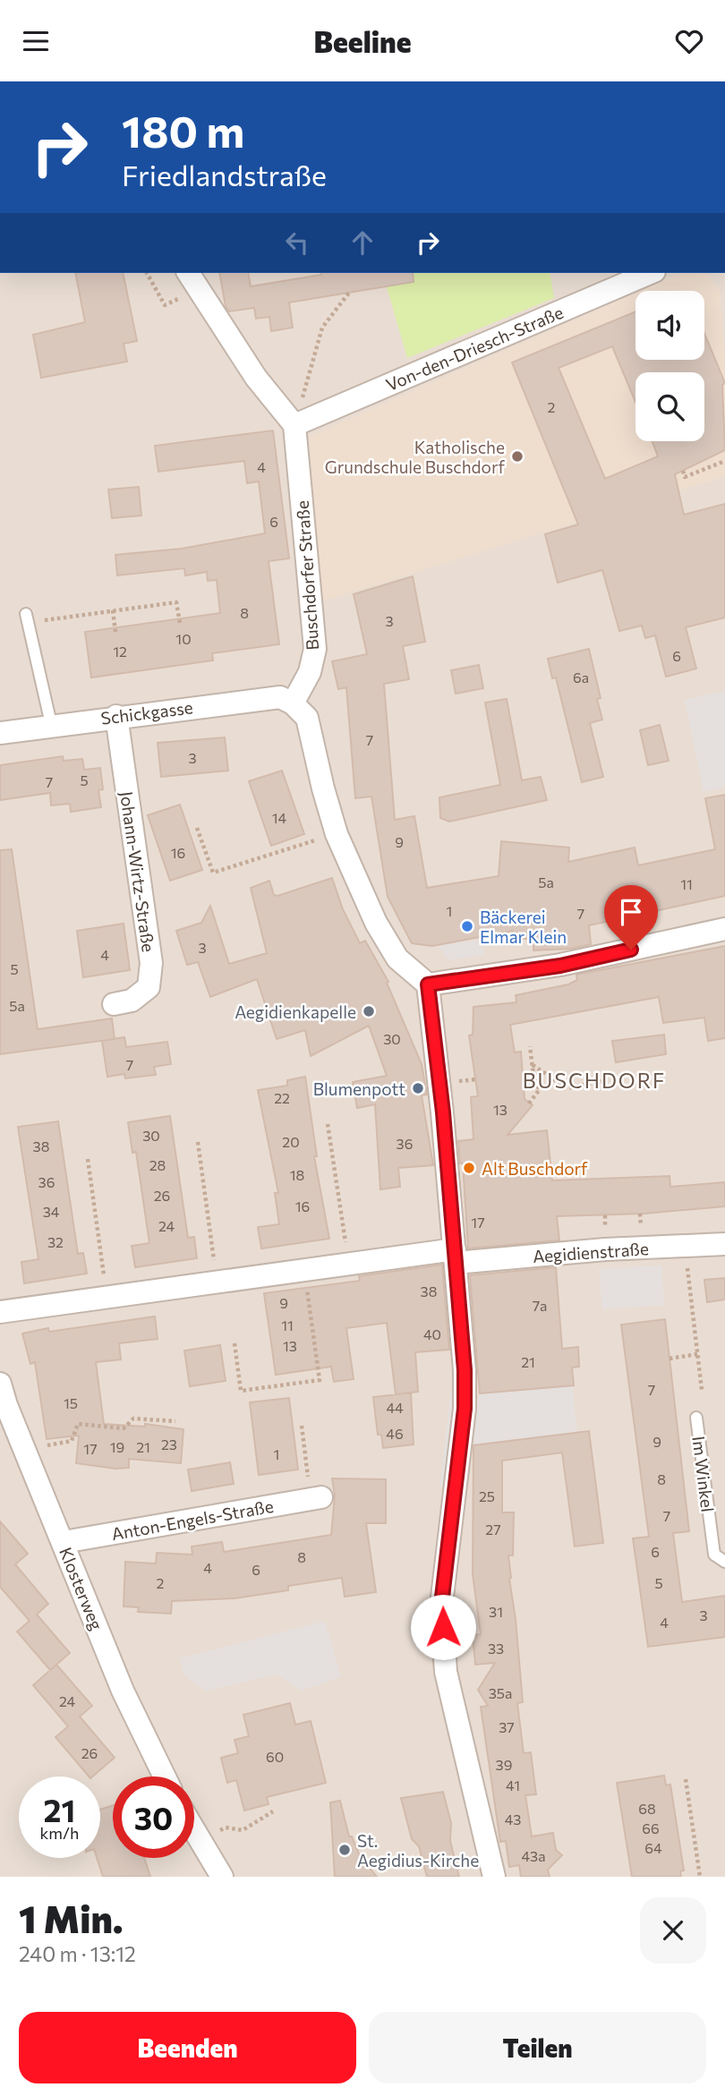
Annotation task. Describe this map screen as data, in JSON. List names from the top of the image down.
{
  "streets": {
    "street": [
      "Von-den-Driesch-Straße",
      "Buschdorfer Straße",
      "Schickgasse",
      "Johann-Wirtz-Straße",
      "Aegidienstraße",
      "Anton-Engels-Straße",
      "Klosterweg"
    ],
    "lane": ["Im Winkel"]
  },
  "crossings": [
    ["Von-den-Driesch-Straße", "Buschdorfer Straße"],
    ["Buschdorfer Straße", "Schickgasse"],
    ["Schickgasse", "Johann-Wirtz-Straße"],
    ["Anton-Engels-Straße", "Klosterweg"]
  ],
  "districts": ["BUSCHDORF"],
  "places": [
    "Katholische Grundschule Buschdorf",
    "Bäckerei Elmar Klein",
    "Aegidienkapelle",
    "Blumenpott",
    "Alt Buschdorf",
    "St. Aegidius-Kirche"
  ],
  "house_numbers": [
    "2",
    "4",
    "6",
    "8",
    "3",
    "10",
    "12",
    "6",
    "6a",
    "7",
    "3",
    "5",
    "7",
    "14",
    "9",
    "16",
    "5a",
    "11",
    "1",
    "7",
    "3",
    "4",
    "5",
    "5a",
    "30",
    "7",
    "22",
    "13",
    "30",
    "20",
    "36",
    "38",
    "28",
    "18",
    "36",
    "26",
    "16",
    "34",
    "17",
    "24",
    "32",
    "38",
    "9",
    "7a",
    "11",
    "40",
    "13",
    "21",
    "7",
    "15",
    "44",
    "46",
    "9",
    "23",
    "19",
    "21",
    "17",
    "1",
    "8",
    "25",
    "7",
    "27",
    "6",
    "8",
    "4",
    "6",
    "2",
    "5",
    "31",
    "3",
    "4",
    "33",
    "35a",
    "24",
    "37",
    "26",
    "60",
    "39",
    "41",
    "68",
    "43",
    "66",
    "64",
    "43a"
  ],
  "page": {
    "header": "Beeline",
    "turn": ["180 m", "Friedlandstraße"],
    "speed": "21 km/h",
    "limit": "30",
    "heading": ["1 Min.", "240 m · 13:12"],
    "buttons": ["Beenden", "Teilen"]
  }
}
